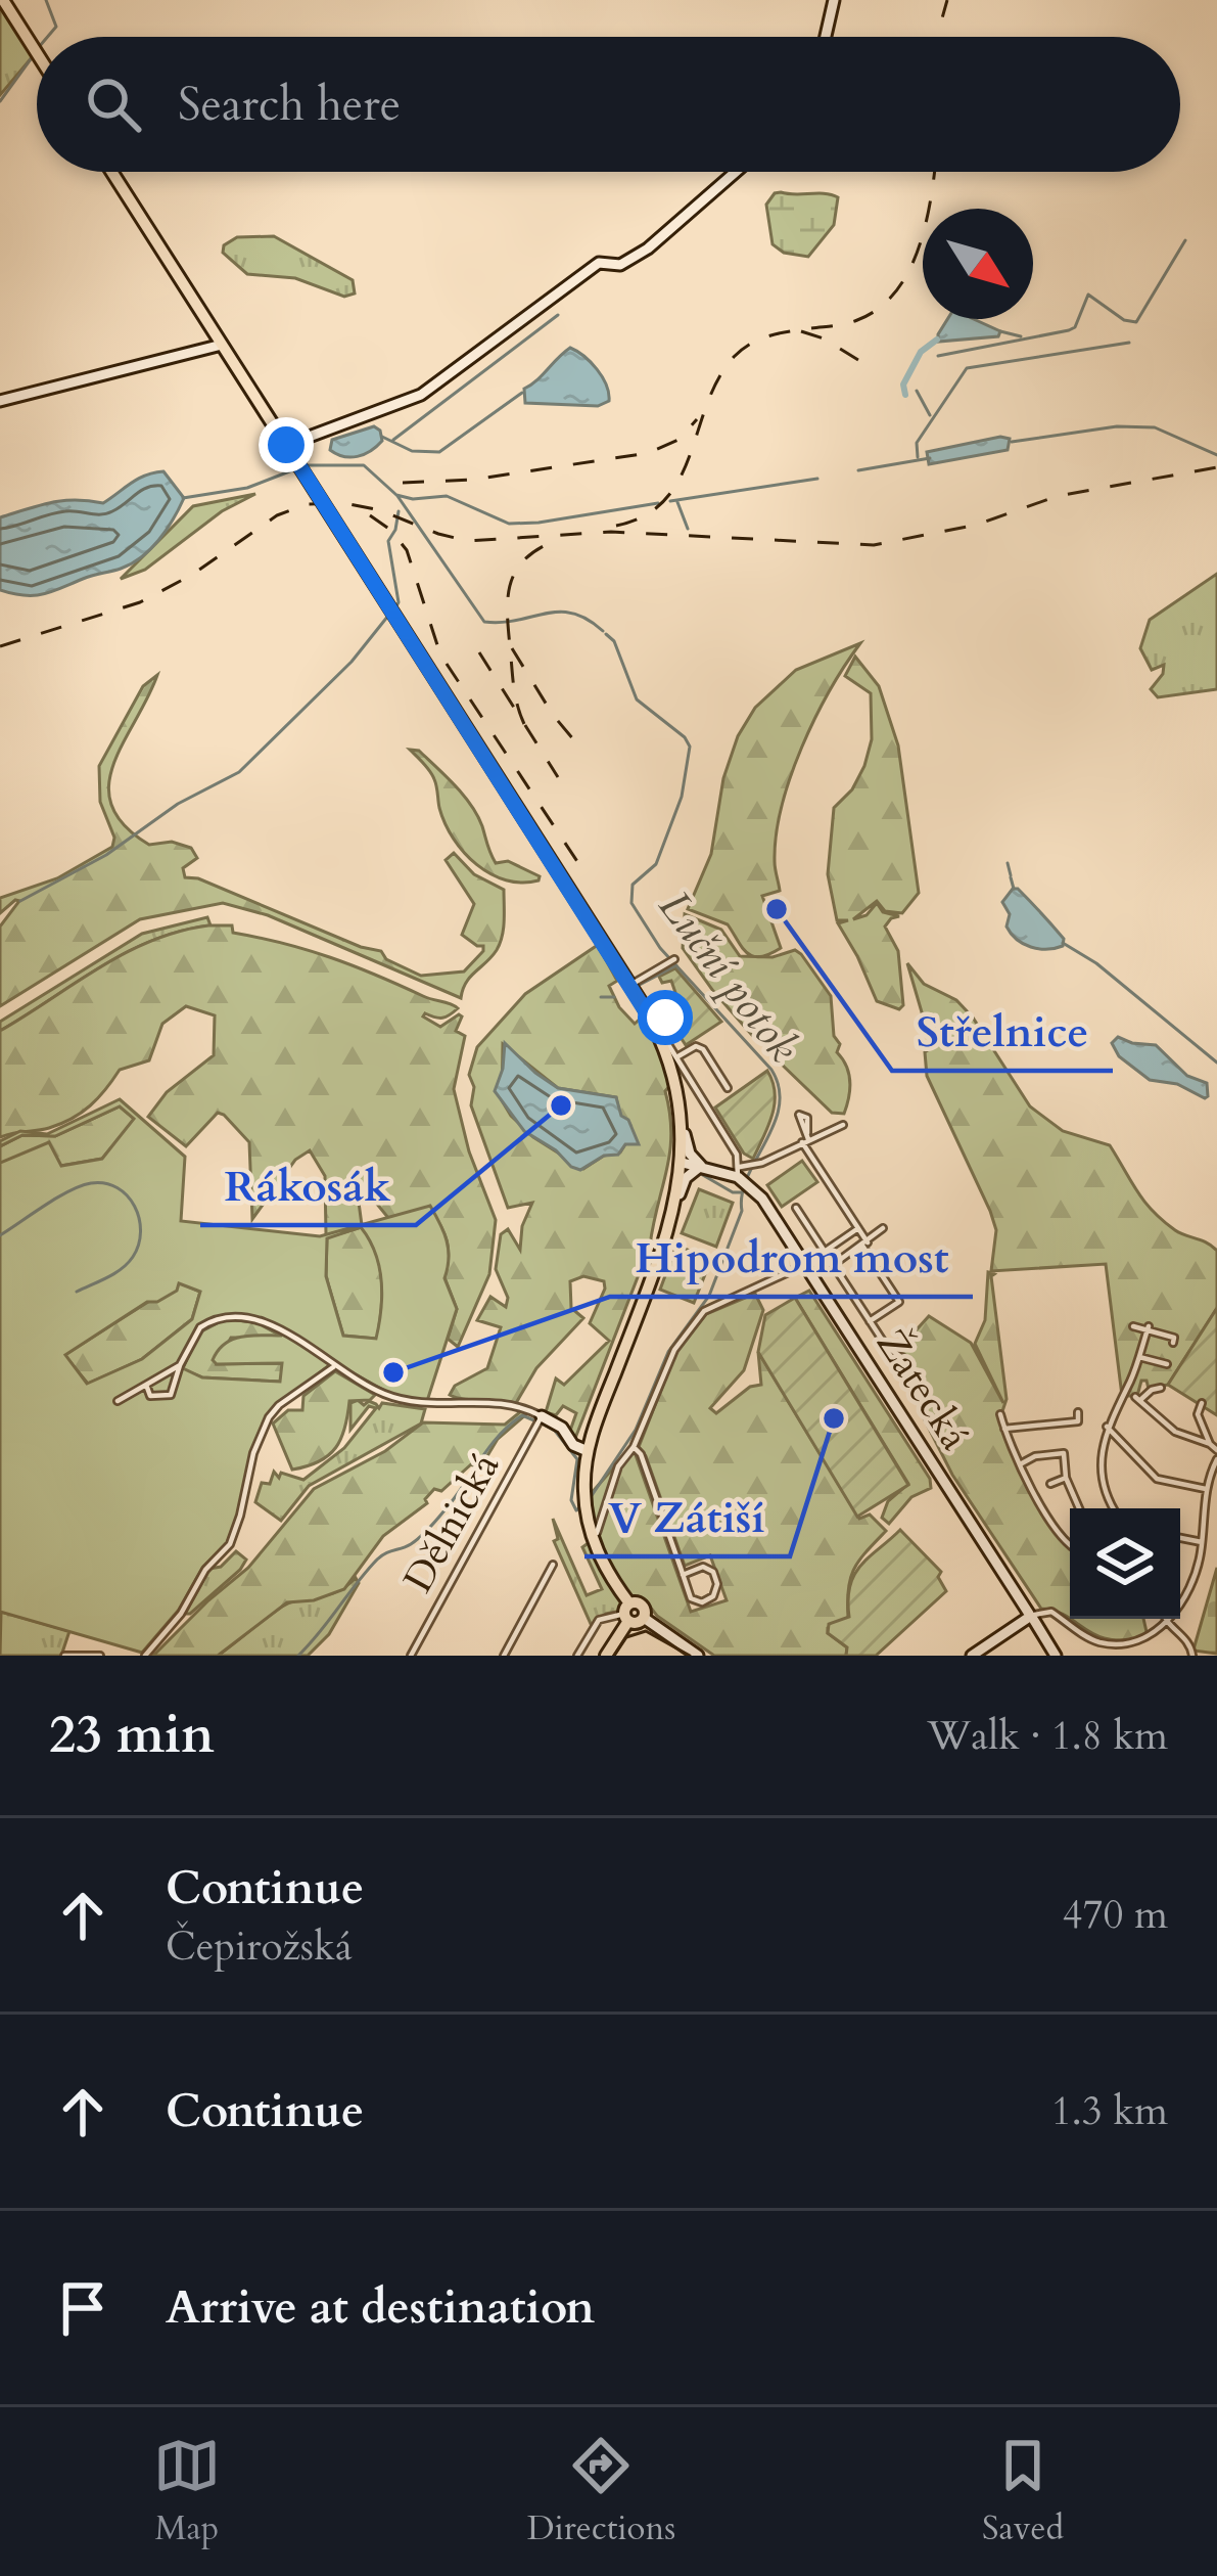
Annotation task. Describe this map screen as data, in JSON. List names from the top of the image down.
{
  "streets": {
    "street": ["Žatecká", "Dělnická"]
  },
  "water": ["Luční potok"],
  "places": [
    "Střelnice",
    "Rákosák",
    "Hipodrom most",
    "V Zátiší"
  ],
  "north": "bottom right",
  "page": {
    "search": "Search here",
    "heading": ["23 min", "Walk · 1.8 km"],
    "list": [
      ["Continue", "Čepirožská", "470 m"],
      ["Continue", "1.3 km"],
      "Arrive at destination"
    ],
    "nav": ["Map", "Directions", "Saved"]
  }
}
